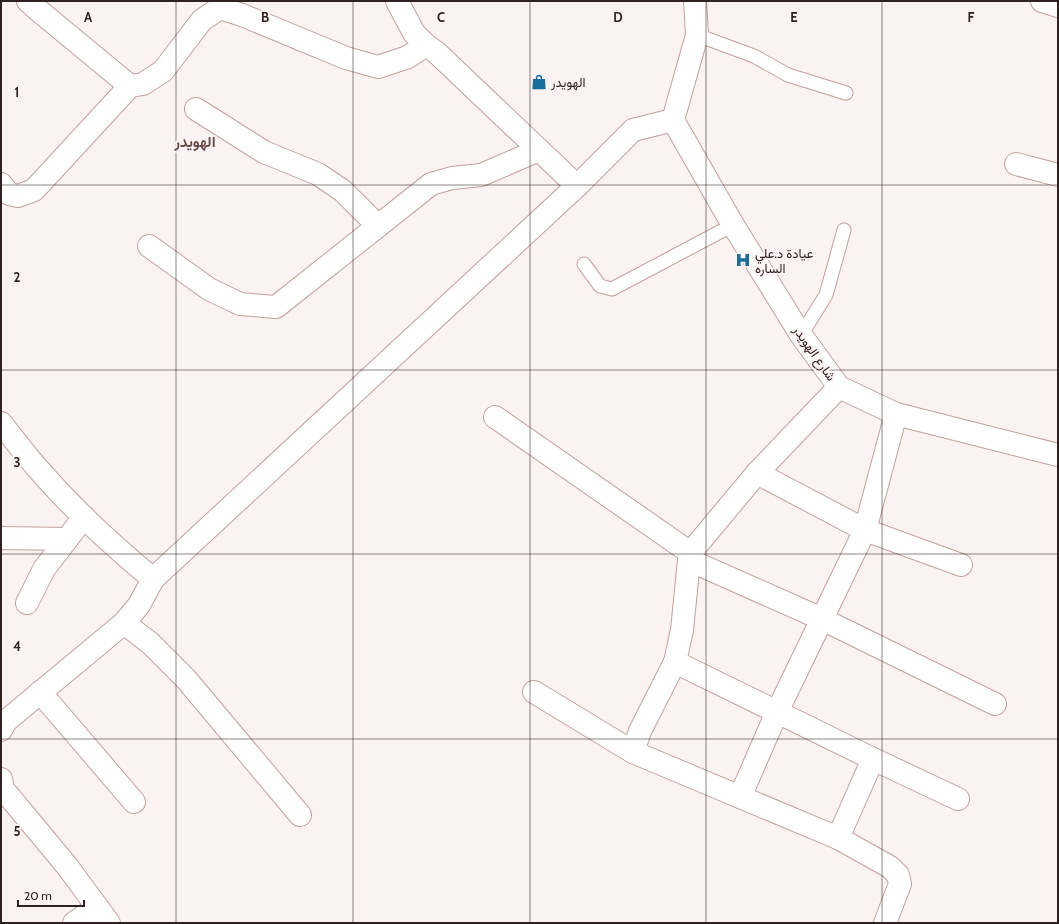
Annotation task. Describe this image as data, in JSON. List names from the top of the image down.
{
  "streets": {
    "street": ["شارع الهويدر"]
  },
  "districts": ["الهويدر"],
  "places": {
    "shop": ["الهويدر"],
    "hospital": ["عيادة د.علي الساره"]
  },
  "scale_bar": "20 m",
  "grid": {
    "columns": [
      "A",
      "B",
      "C",
      "D",
      "E",
      "F"
    ],
    "rows": [
      "1",
      "2",
      "3",
      "4",
      "5"
    ]
  }
}
